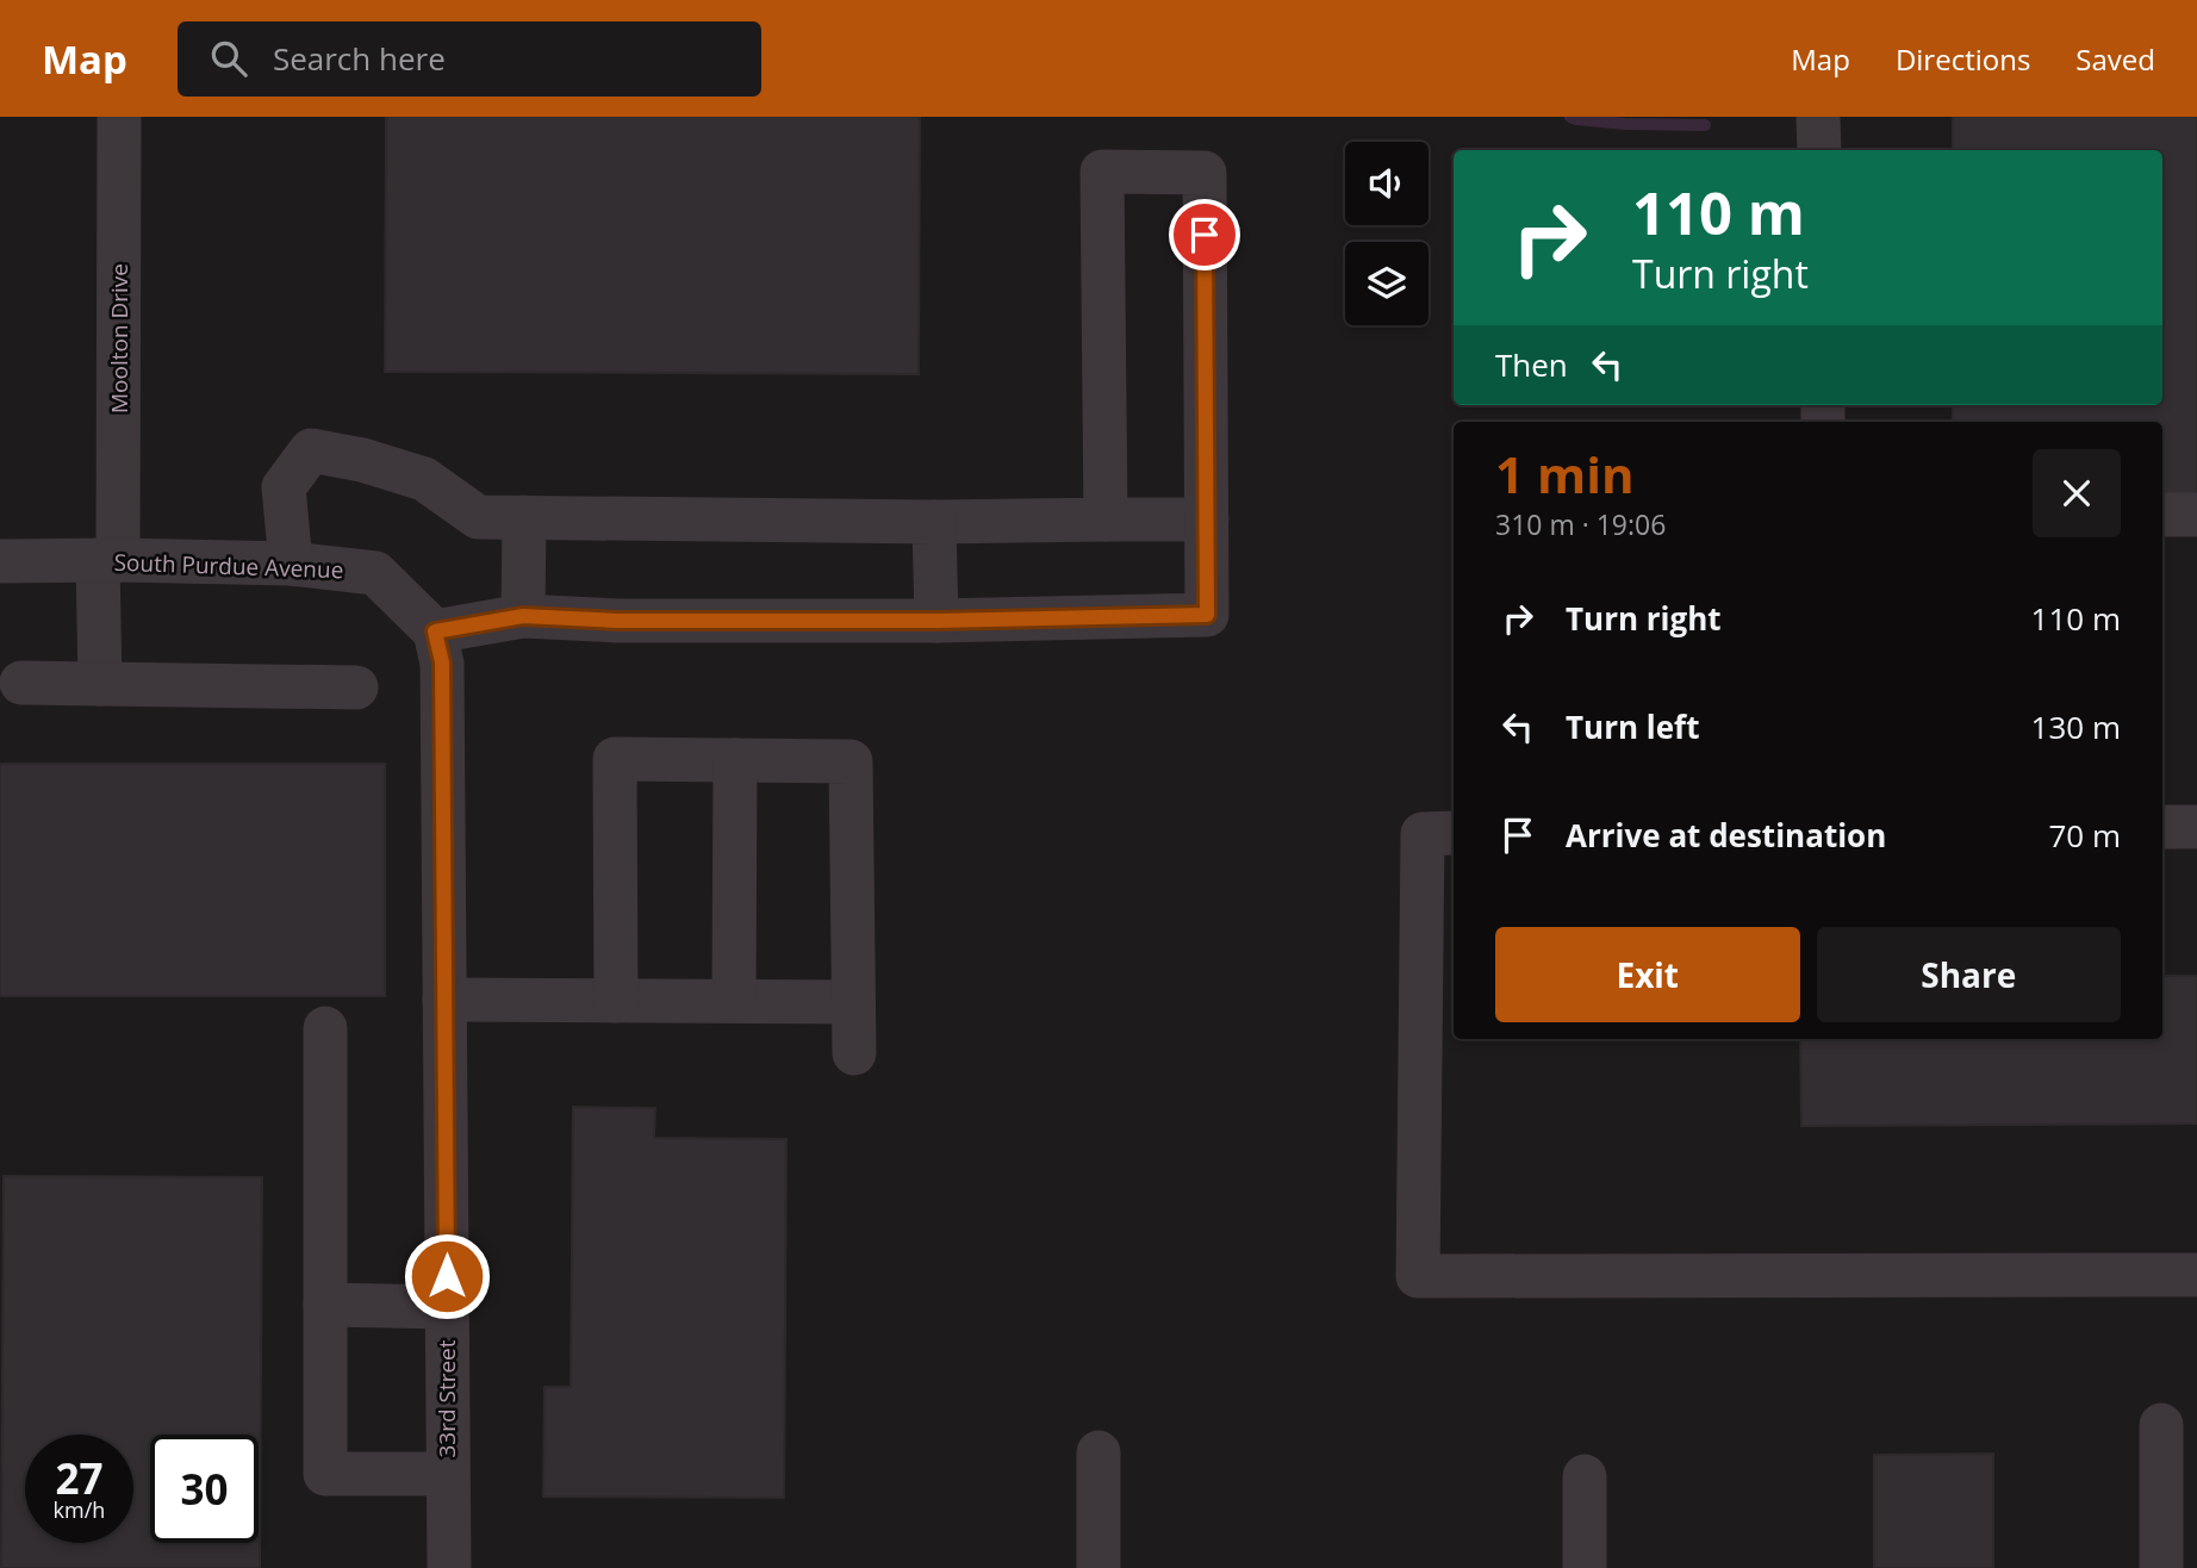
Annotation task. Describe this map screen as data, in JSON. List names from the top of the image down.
{
  "streets": {
    "street": ["Moolton Drive", "South Purdue Avenue", "33rd Street"]
  },
  "crossings": [
    ["Moolton Drive", "South Purdue Avenue"],
    ["South Purdue Avenue", "33rd Street"]
  ],
  "page": {
    "header": "Map",
    "search": "Search here",
    "nav": ["Map", "Directions", "Saved"],
    "turn": ["110 m", "Turn right"],
    "then": "Then",
    "heading": ["1 min", "310 m · 19:06"],
    "list": [
      {
        "name": "Turn right",
        "value": "110 m"
      },
      {
        "name": "Turn left",
        "value": "130 m"
      },
      {
        "name": "Arrive at destination",
        "value": "70 m"
      }
    ],
    "buttons": ["Exit", "Share"],
    "speed": "27 km/h",
    "limit": "30"
  }
}
